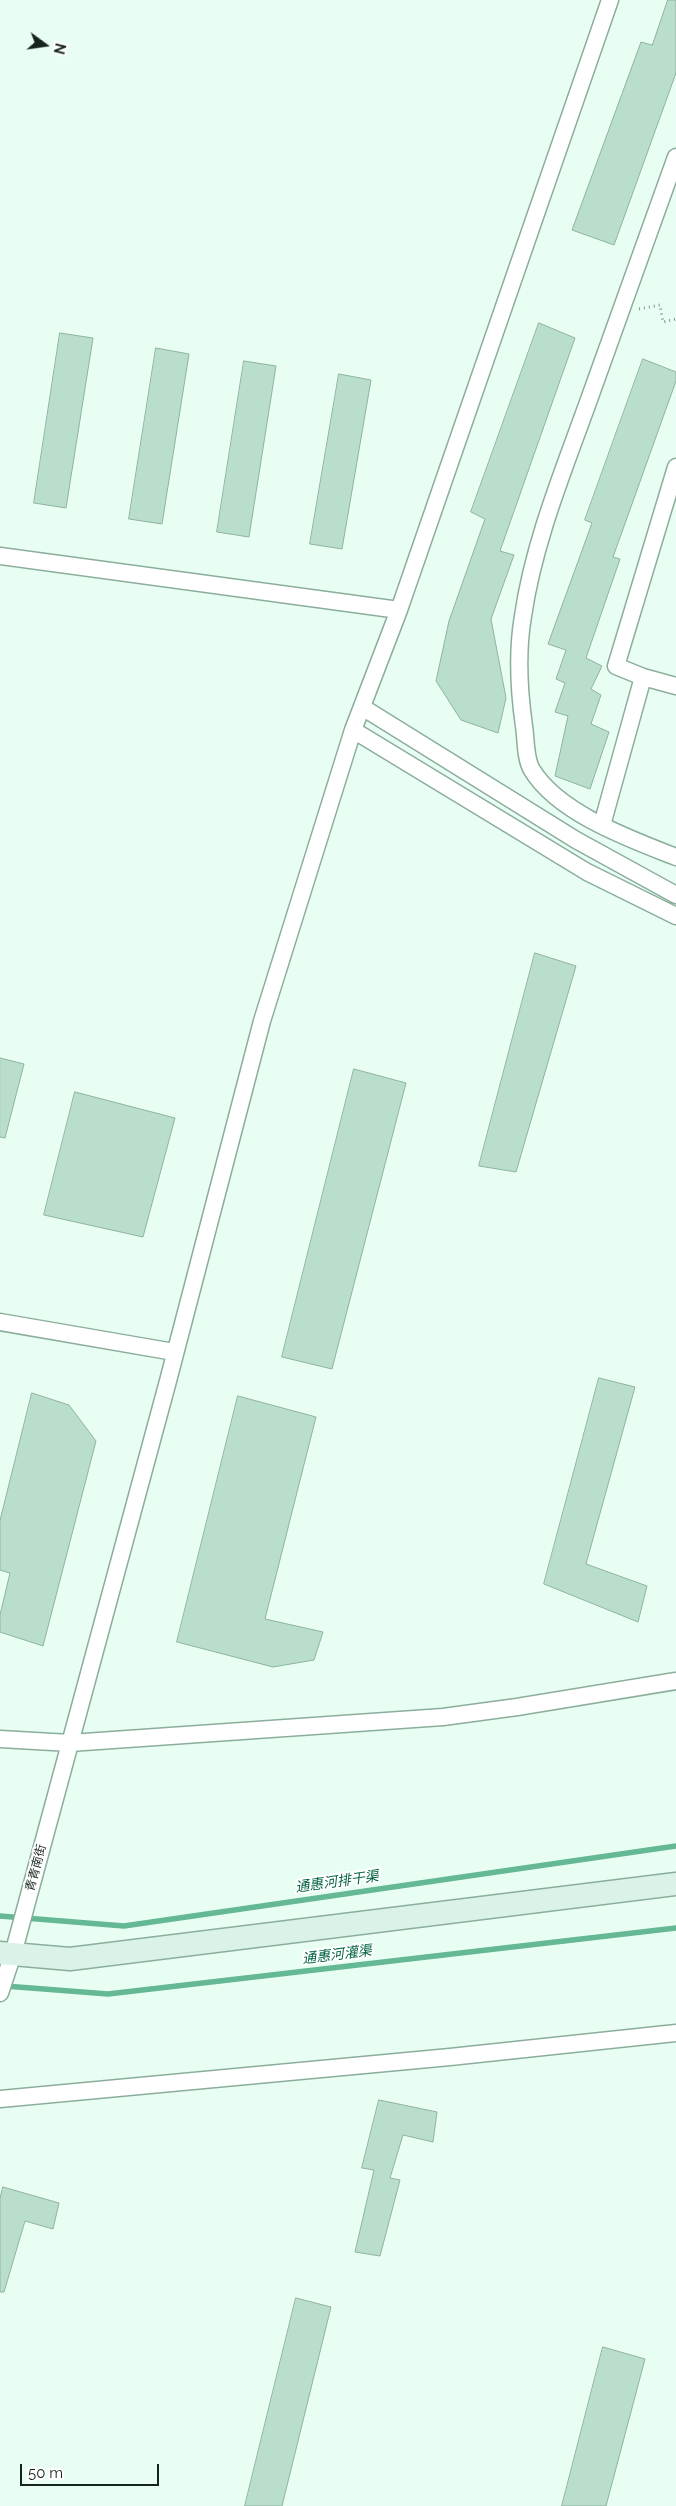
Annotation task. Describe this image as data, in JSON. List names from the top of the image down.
{
  "streets": {
    "street": ["青青南街"]
  },
  "water": ["通惠河排干渠", "通惠河灌渠"],
  "scale_bar": "50 m",
  "north": "right"
}
